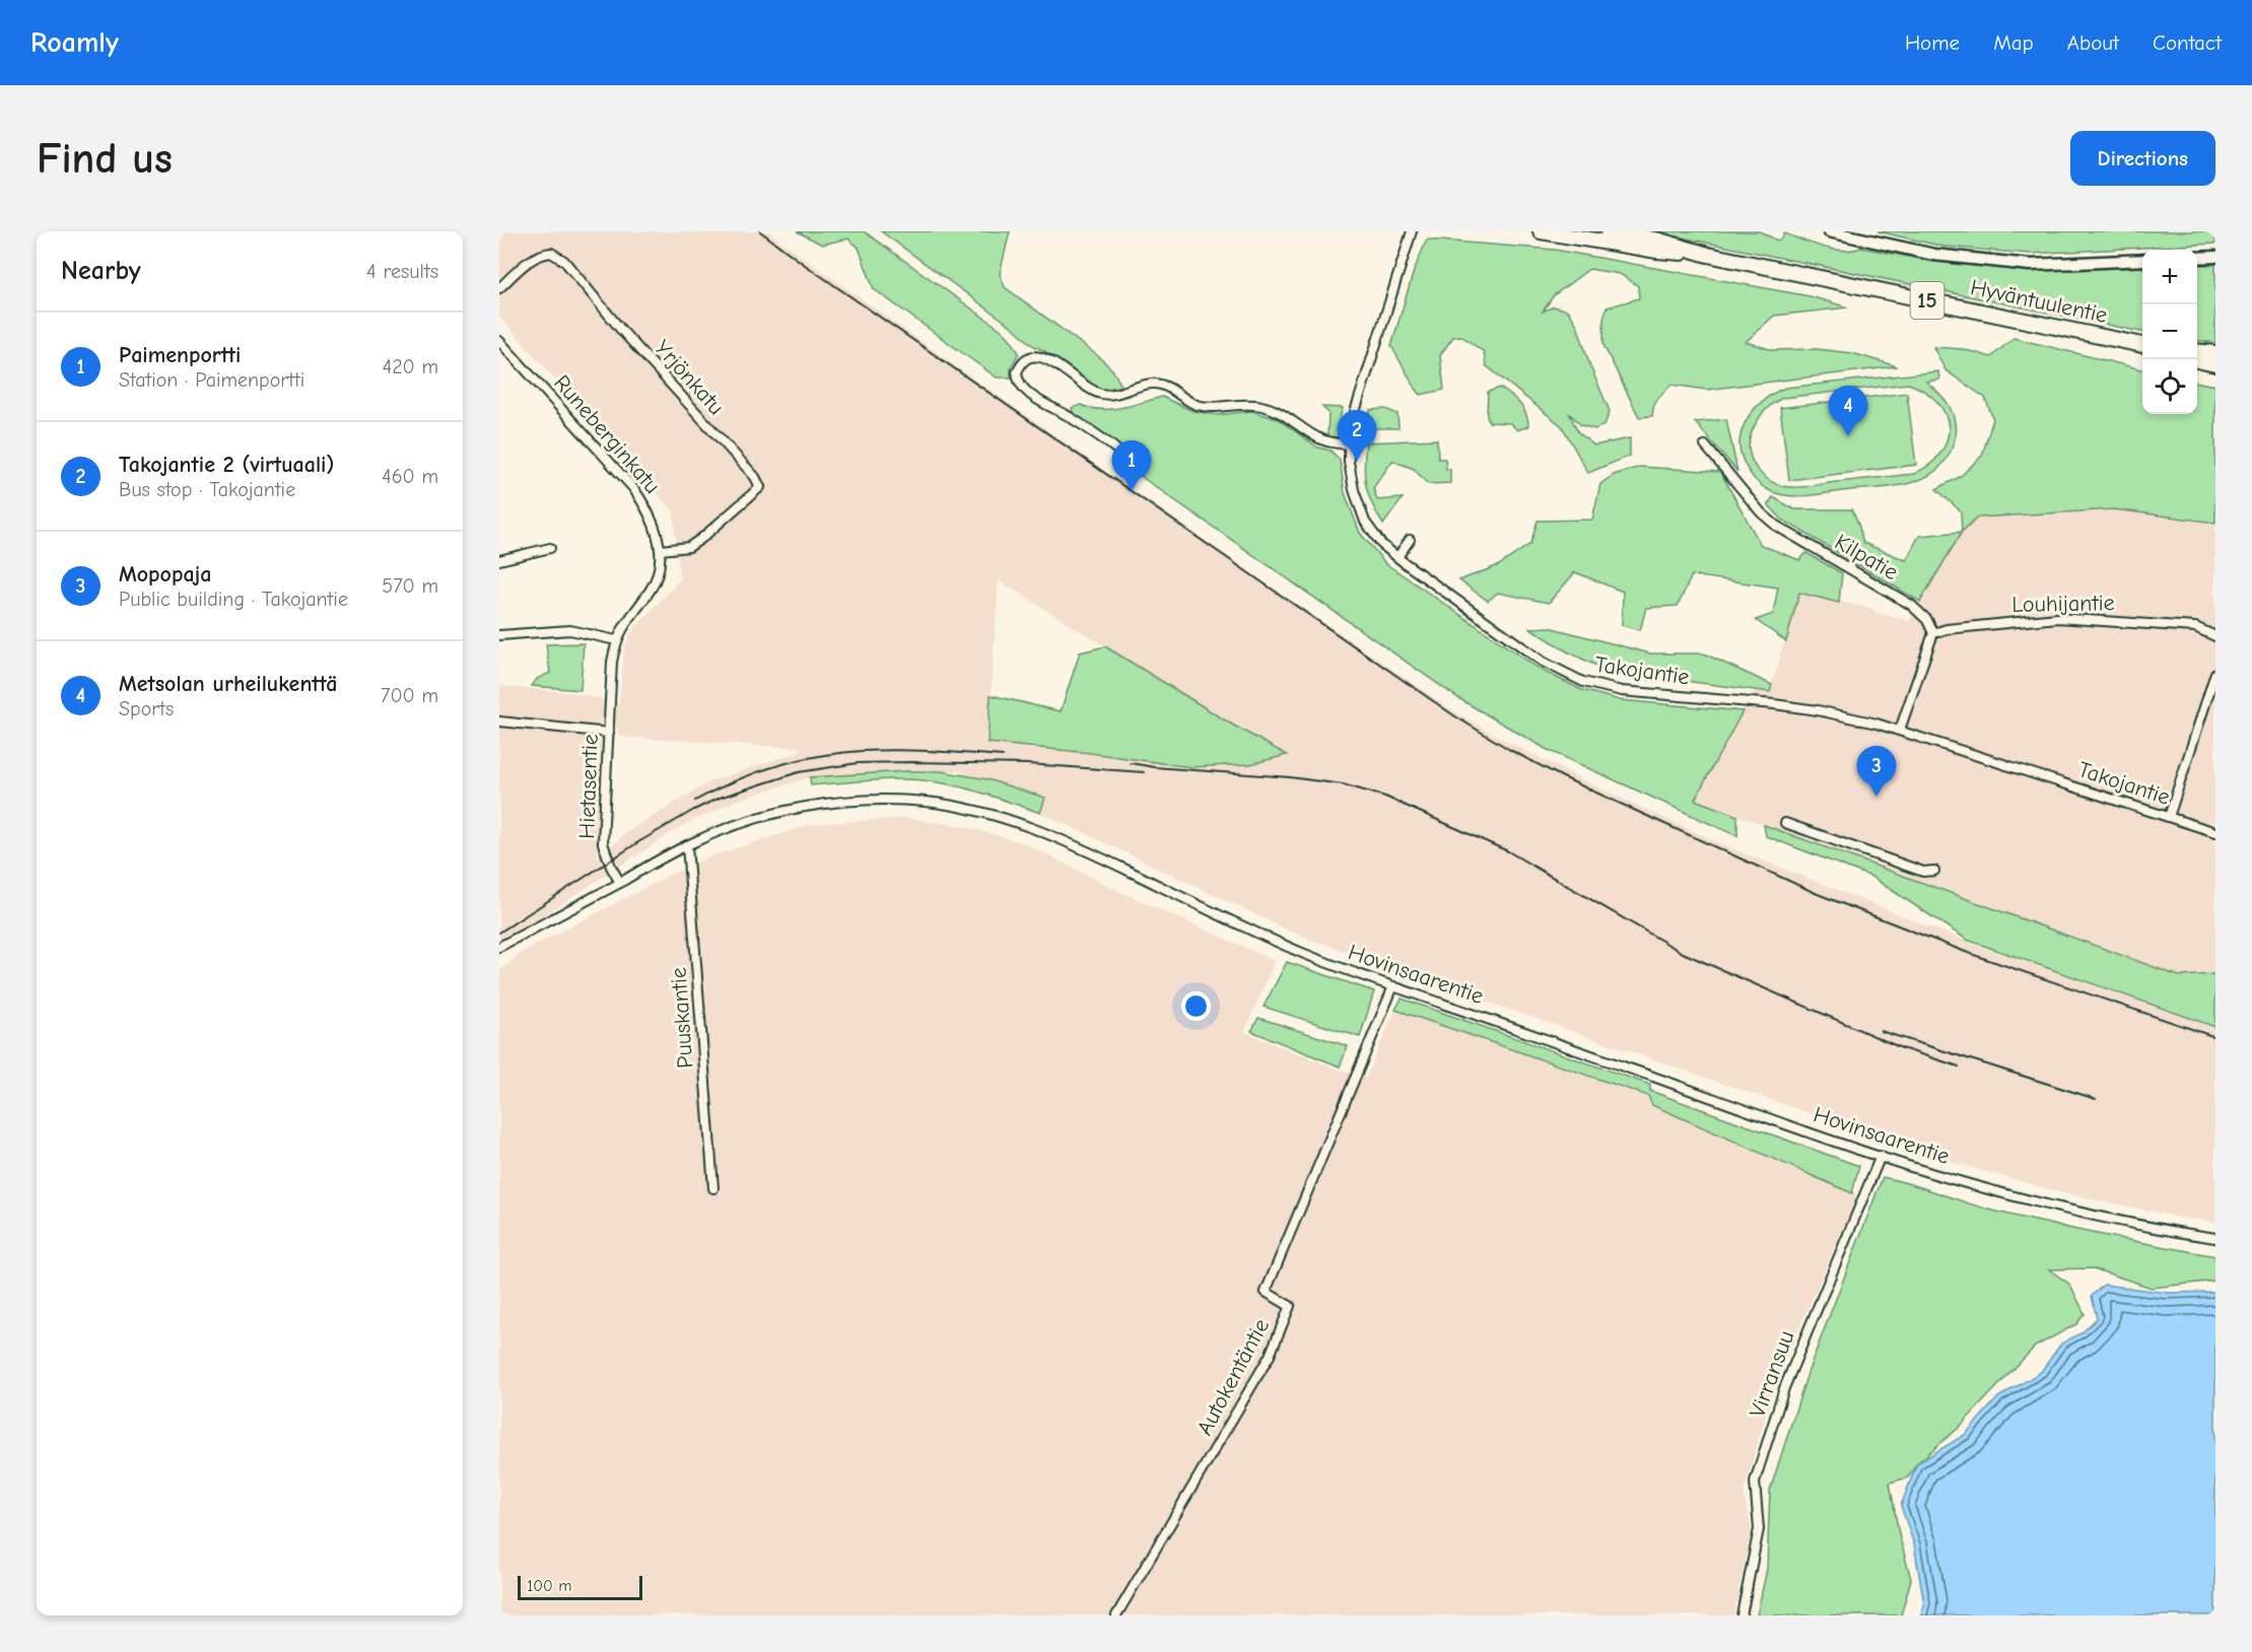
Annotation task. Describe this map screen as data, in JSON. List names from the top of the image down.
{
  "streets": {
    "highway": ["15", "Hyväntuulentie"],
    "street": [
      "Yrjönkatu",
      "Runeberginkatu",
      "Kilpatie",
      "Louhijantie",
      "Takojantie",
      "Hietasentie",
      "Hovinsaarentie",
      "Puuskantie",
      "Virransuu",
      "Autokentäntie"
    ]
  },
  "crossings": [
    ["Yrjönkatu", "Runeberginkatu"],
    ["Runeberginkatu", "Hietasentie"],
    ["Kilpatie", "Louhijantie"],
    ["Hietasentie", "Hovinsaarentie"],
    ["Hovinsaarentie", "Puuskantie"],
    ["Hovinsaarentie", "Virransuu"],
    ["Hovinsaarentie", "Autokentäntie"]
  ],
  "scale_bar": "100 m",
  "page": {
    "header": "Roamly",
    "nav": [
      "Home",
      "Map",
      "About",
      "Contact"
    ],
    "buttons": "Directions",
    "title": "Find us",
    "heading": ["Nearby", "4 results"],
    "map_buttons": ["+", "−"],
    "list": [
      {
        "mark": "1",
        "name": "Paimenportti",
        "note": "Station · Paimenportti",
        "value": "420 m"
      },
      {
        "mark": "2",
        "name": "Takojantie 2 (virtuaali)",
        "note": "Bus stop · Takojantie",
        "value": "460 m"
      },
      {
        "mark": "3",
        "name": "Mopopaja",
        "note": "Public building · Takojantie",
        "value": "570 m"
      },
      {
        "mark": "4",
        "name": "Metsolan urheilukenttä",
        "note": "Sports",
        "value": "700 m"
      }
    ],
    "pins": [
      "4",
      "2",
      "1",
      "3"
    ],
    "scale": "100 m"
  }
}
